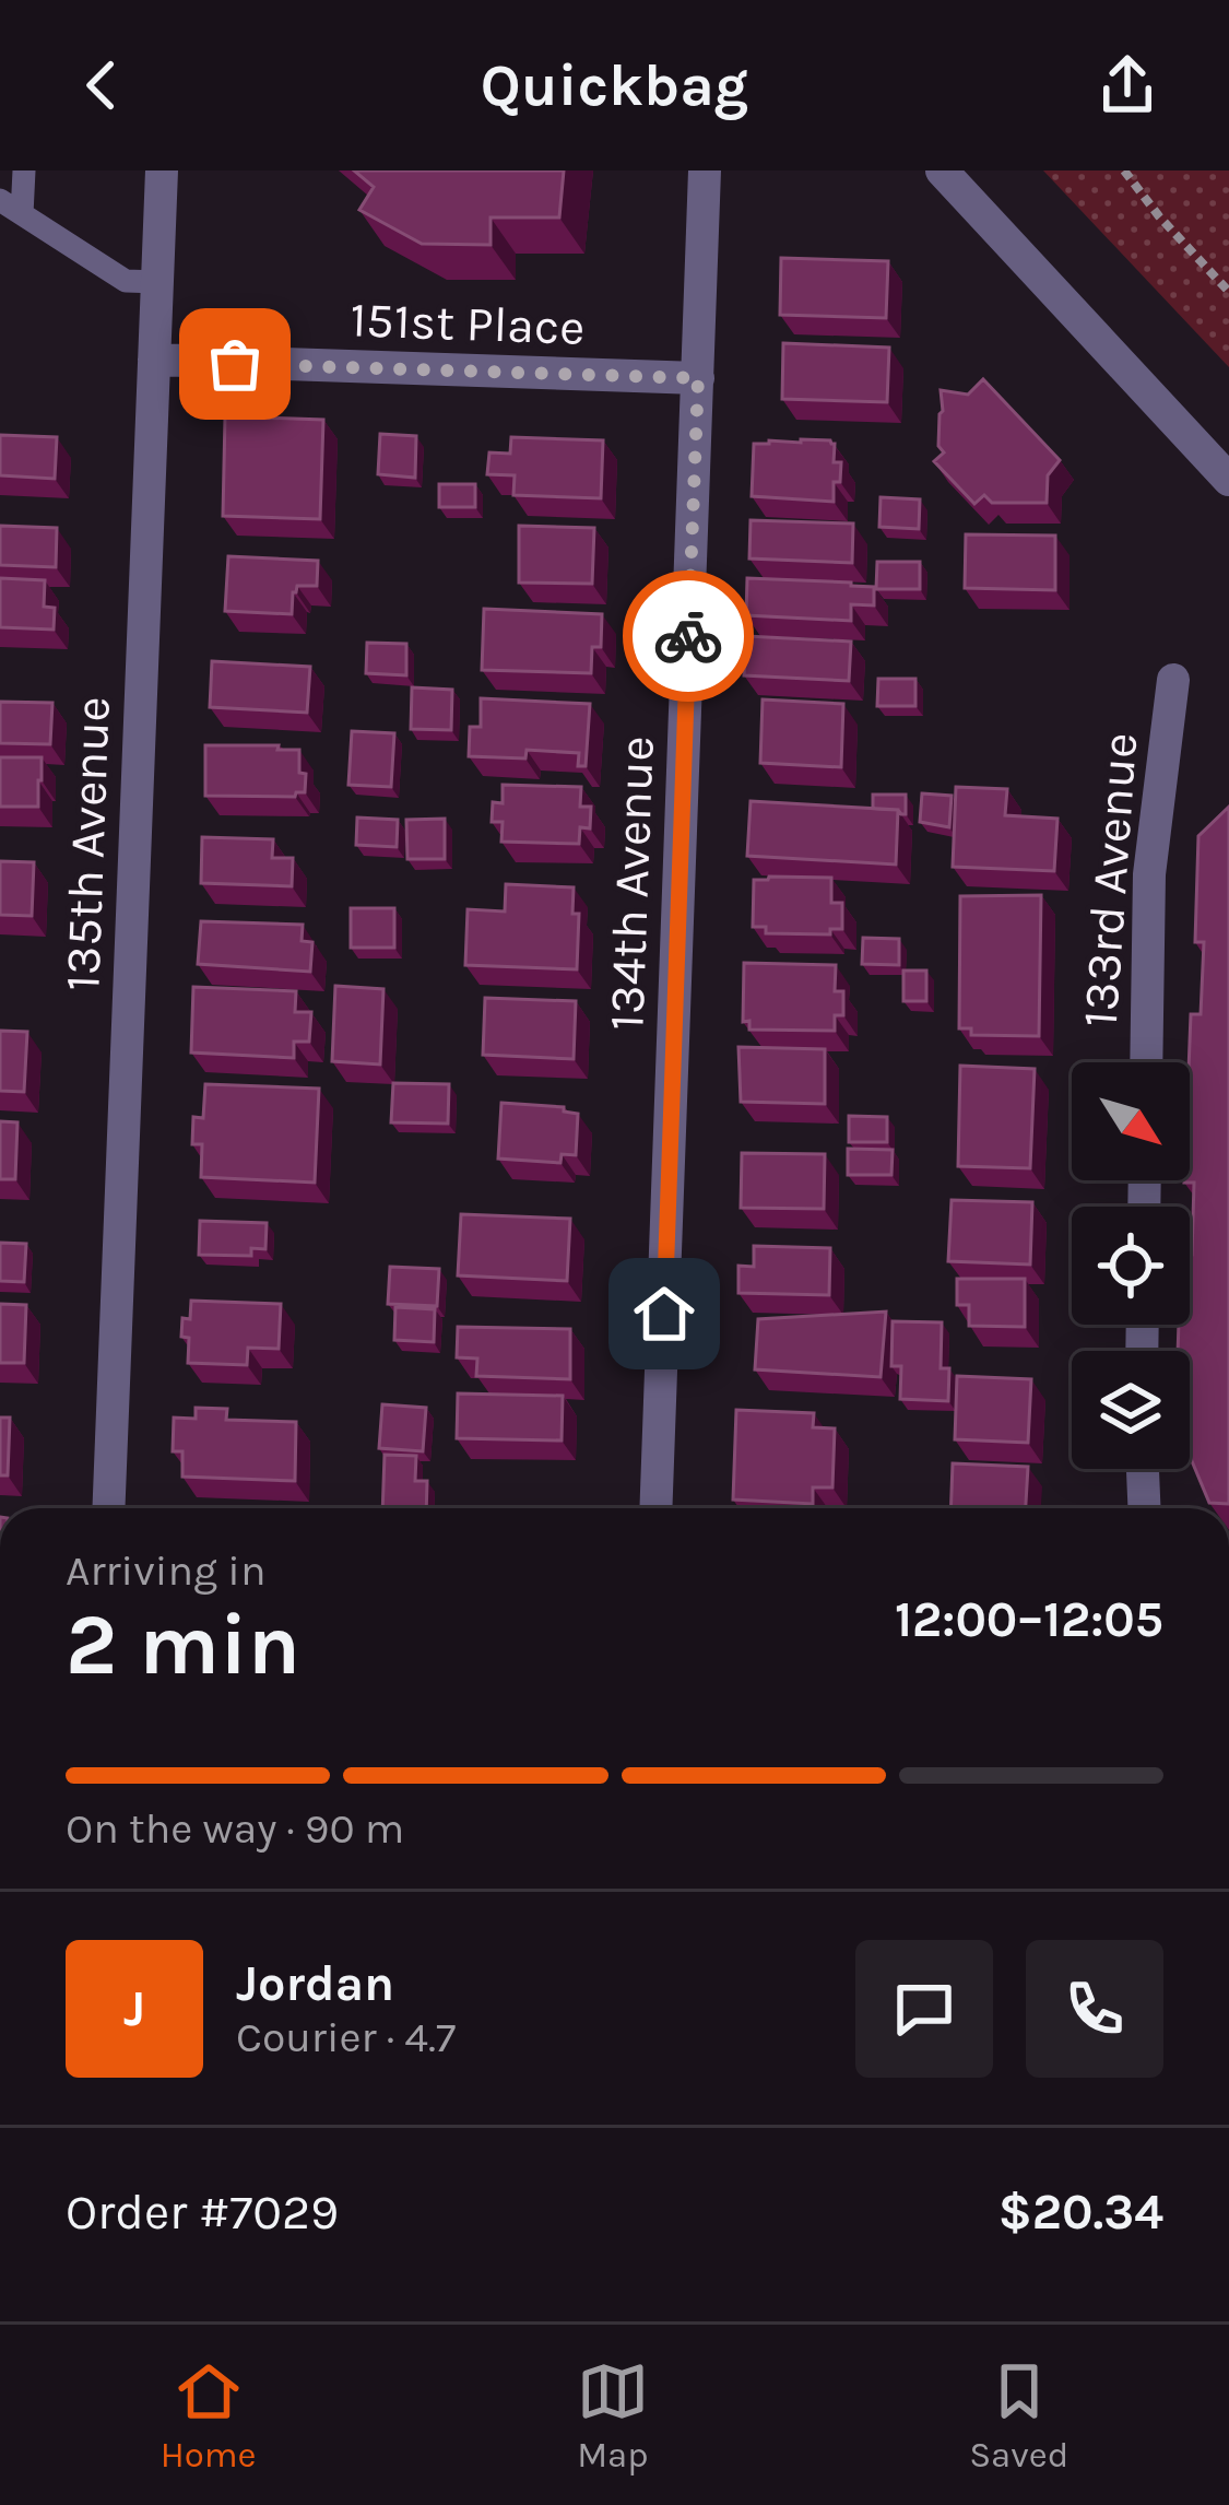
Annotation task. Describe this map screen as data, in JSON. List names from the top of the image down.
{
  "streets": {
    "street": [
      "151st Place",
      "135th Avenue",
      "133rd Avenue",
      "134th Avenue"
    ]
  },
  "crossings": [
    ["151st Place", "135th Avenue"],
    ["151st Place", "134th Avenue"]
  ],
  "north": "bottom right",
  "page": {
    "header": "Quickbag",
    "heading": ["2 min", "Arriving in", "12:00–12:05"],
    "panel": [
      "Jordan",
      "Courier · 4.7",
      "Order #7029",
      "$20.34"
    ],
    "bar": "On the way · 90 m",
    "round": "J",
    "tabs": ["Home", "Map", "Saved"]
  }
}
